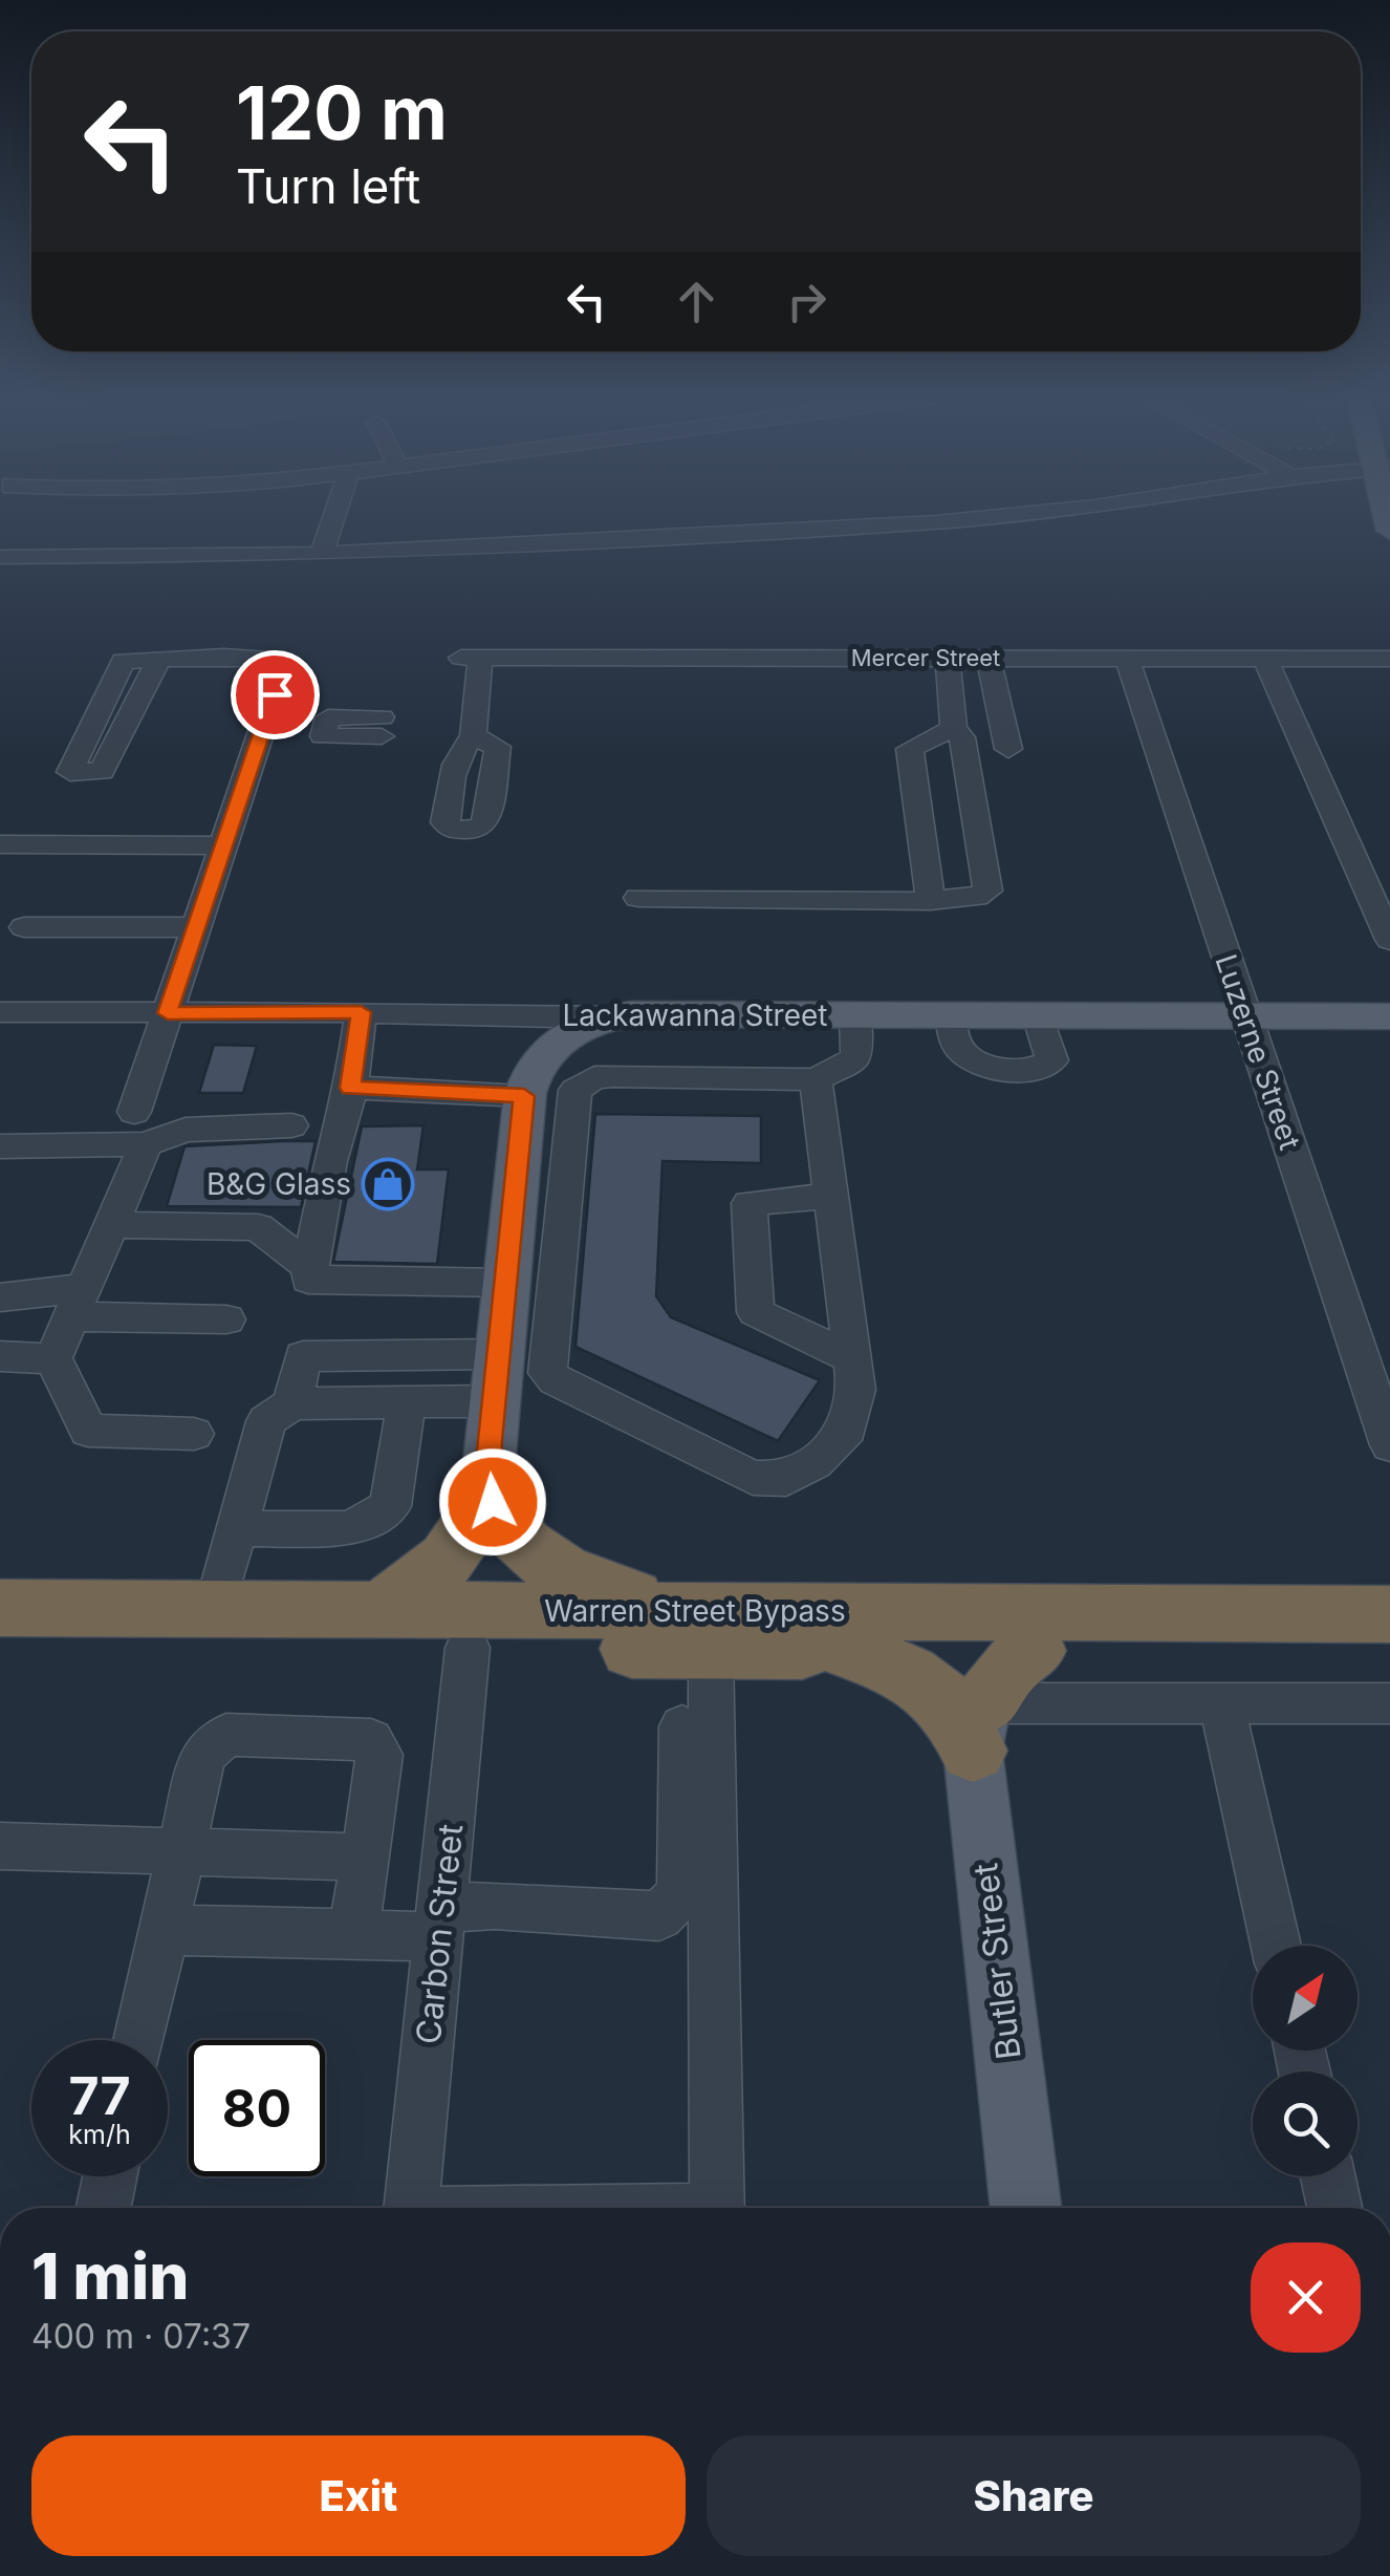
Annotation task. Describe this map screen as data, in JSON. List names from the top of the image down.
{
  "streets": {
    "highway": ["Warren Street Bypass"],
    "main road": ["Lackawanna Street", "Butler Street"],
    "street": ["Mercer Street", "Luzerne Street", "Carbon Street"]
  },
  "crossings": [
    ["Mercer Street", "Luzerne Street"],
    ["Lackawanna Street", "Luzerne Street"],
    ["Warren Street Bypass", "Carbon Street"]
  ],
  "places": {
    "shop": ["B&G Glass"]
  },
  "north": "top right",
  "page": {
    "turn": ["120 m", "Turn left"],
    "speed": "77 km/h",
    "limit": "80",
    "heading": ["1 min", "400 m · 07:37"],
    "buttons": ["Exit", "Share"]
  }
}
